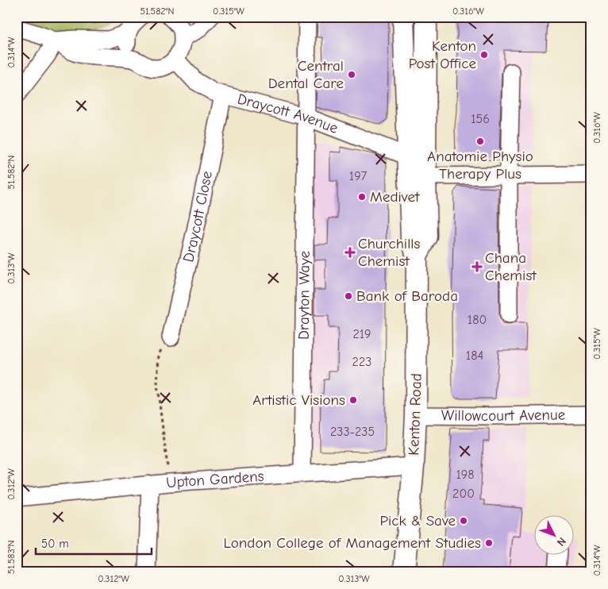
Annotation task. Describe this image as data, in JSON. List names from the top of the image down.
{
  "streets": {
    "main road": ["Kenton Road"],
    "street": [
      "Draycott Avenue",
      "Draycott Close",
      "Drayton Waye",
      "Willowcourt Avenue",
      "Upton Gardens"
    ]
  },
  "crossings": [
    ["Draycott Avenue", "Draycott Close"],
    ["Draycott Avenue", "Drayton Waye"],
    ["Draycott Avenue", "Kenton Road"],
    ["Drayton Waye", "Upton Gardens"],
    ["Kenton Road", "Willowcourt Avenue"],
    ["Kenton Road", "Upton Gardens"]
  ],
  "places": {
    "other": [
      "Kenton Post Office",
      "Central Dental Care",
      "Anatomie Physio Therapy Plus",
      "Medivet",
      "Bank of Baroda",
      "Artistic Visions",
      "Pick & Save",
      "London College of Management Studies"
    ],
    "health": ["Churchills Chemist", "Chana Chemist"]
  },
  "house_numbers": [
    "156",
    "197",
    "180",
    "219",
    "184",
    "223",
    "233-235",
    "198",
    "200"
  ],
  "scale_bar": "50 m",
  "north": "bottom right",
  "coordinates": [
    "51.582°N",
    "0.315°W",
    "0.316°W",
    "0.314°W",
    "0.313°W",
    "0.312°W",
    "51.583°N"
  ]
}
